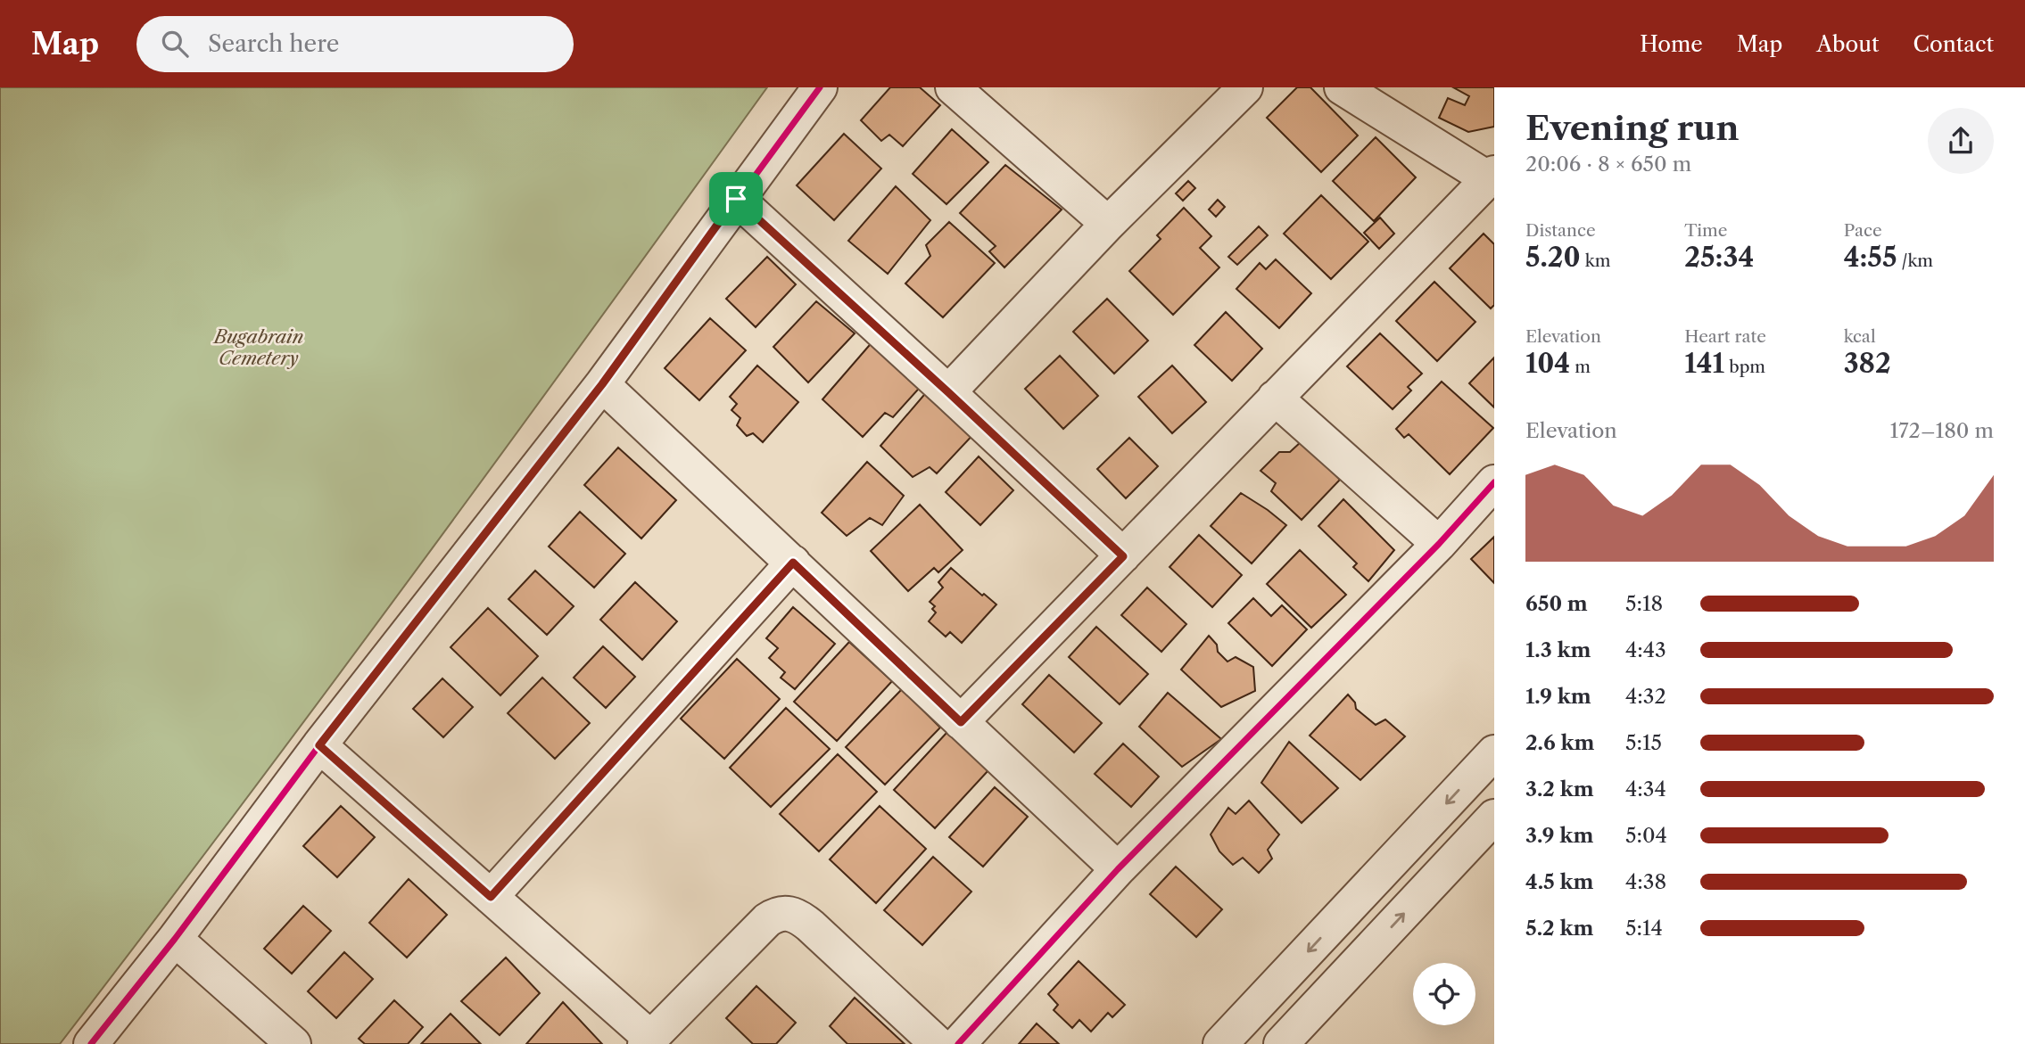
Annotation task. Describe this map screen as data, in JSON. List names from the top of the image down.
{
  "parks": ["Bugabrain Cemetery"],
  "page": {
    "header": "Map",
    "search": "Search here",
    "nav": [
      "Home",
      "Map",
      "About",
      "Contact"
    ],
    "heading": ["Evening run", "20:06 · 8 × 650 m"],
    "stats": [
      ["Distance", "5.20 km"],
      ["Time", "25:34"],
      ["Pace", "4:55 /km"],
      ["Elevation", "104 m"],
      ["Heart rate", "141 bpm"],
      ["kcal", "382"]
    ],
    "chart": ["Elevation", "172–180 m"],
    "list": [
      {
        "name": "650 m",
        "note": "5:18"
      },
      {
        "name": "1.3 km",
        "note": "4:43"
      },
      {
        "name": "1.9 km",
        "note": "4:32"
      },
      {
        "name": "2.6 km",
        "note": "5:15"
      },
      {
        "name": "3.2 km",
        "note": "4:34"
      },
      {
        "name": "3.9 km",
        "note": "5:04"
      },
      {
        "name": "4.5 km",
        "note": "4:38"
      },
      {
        "name": "5.2 km",
        "note": "5:14"
      }
    ]
  }
}
